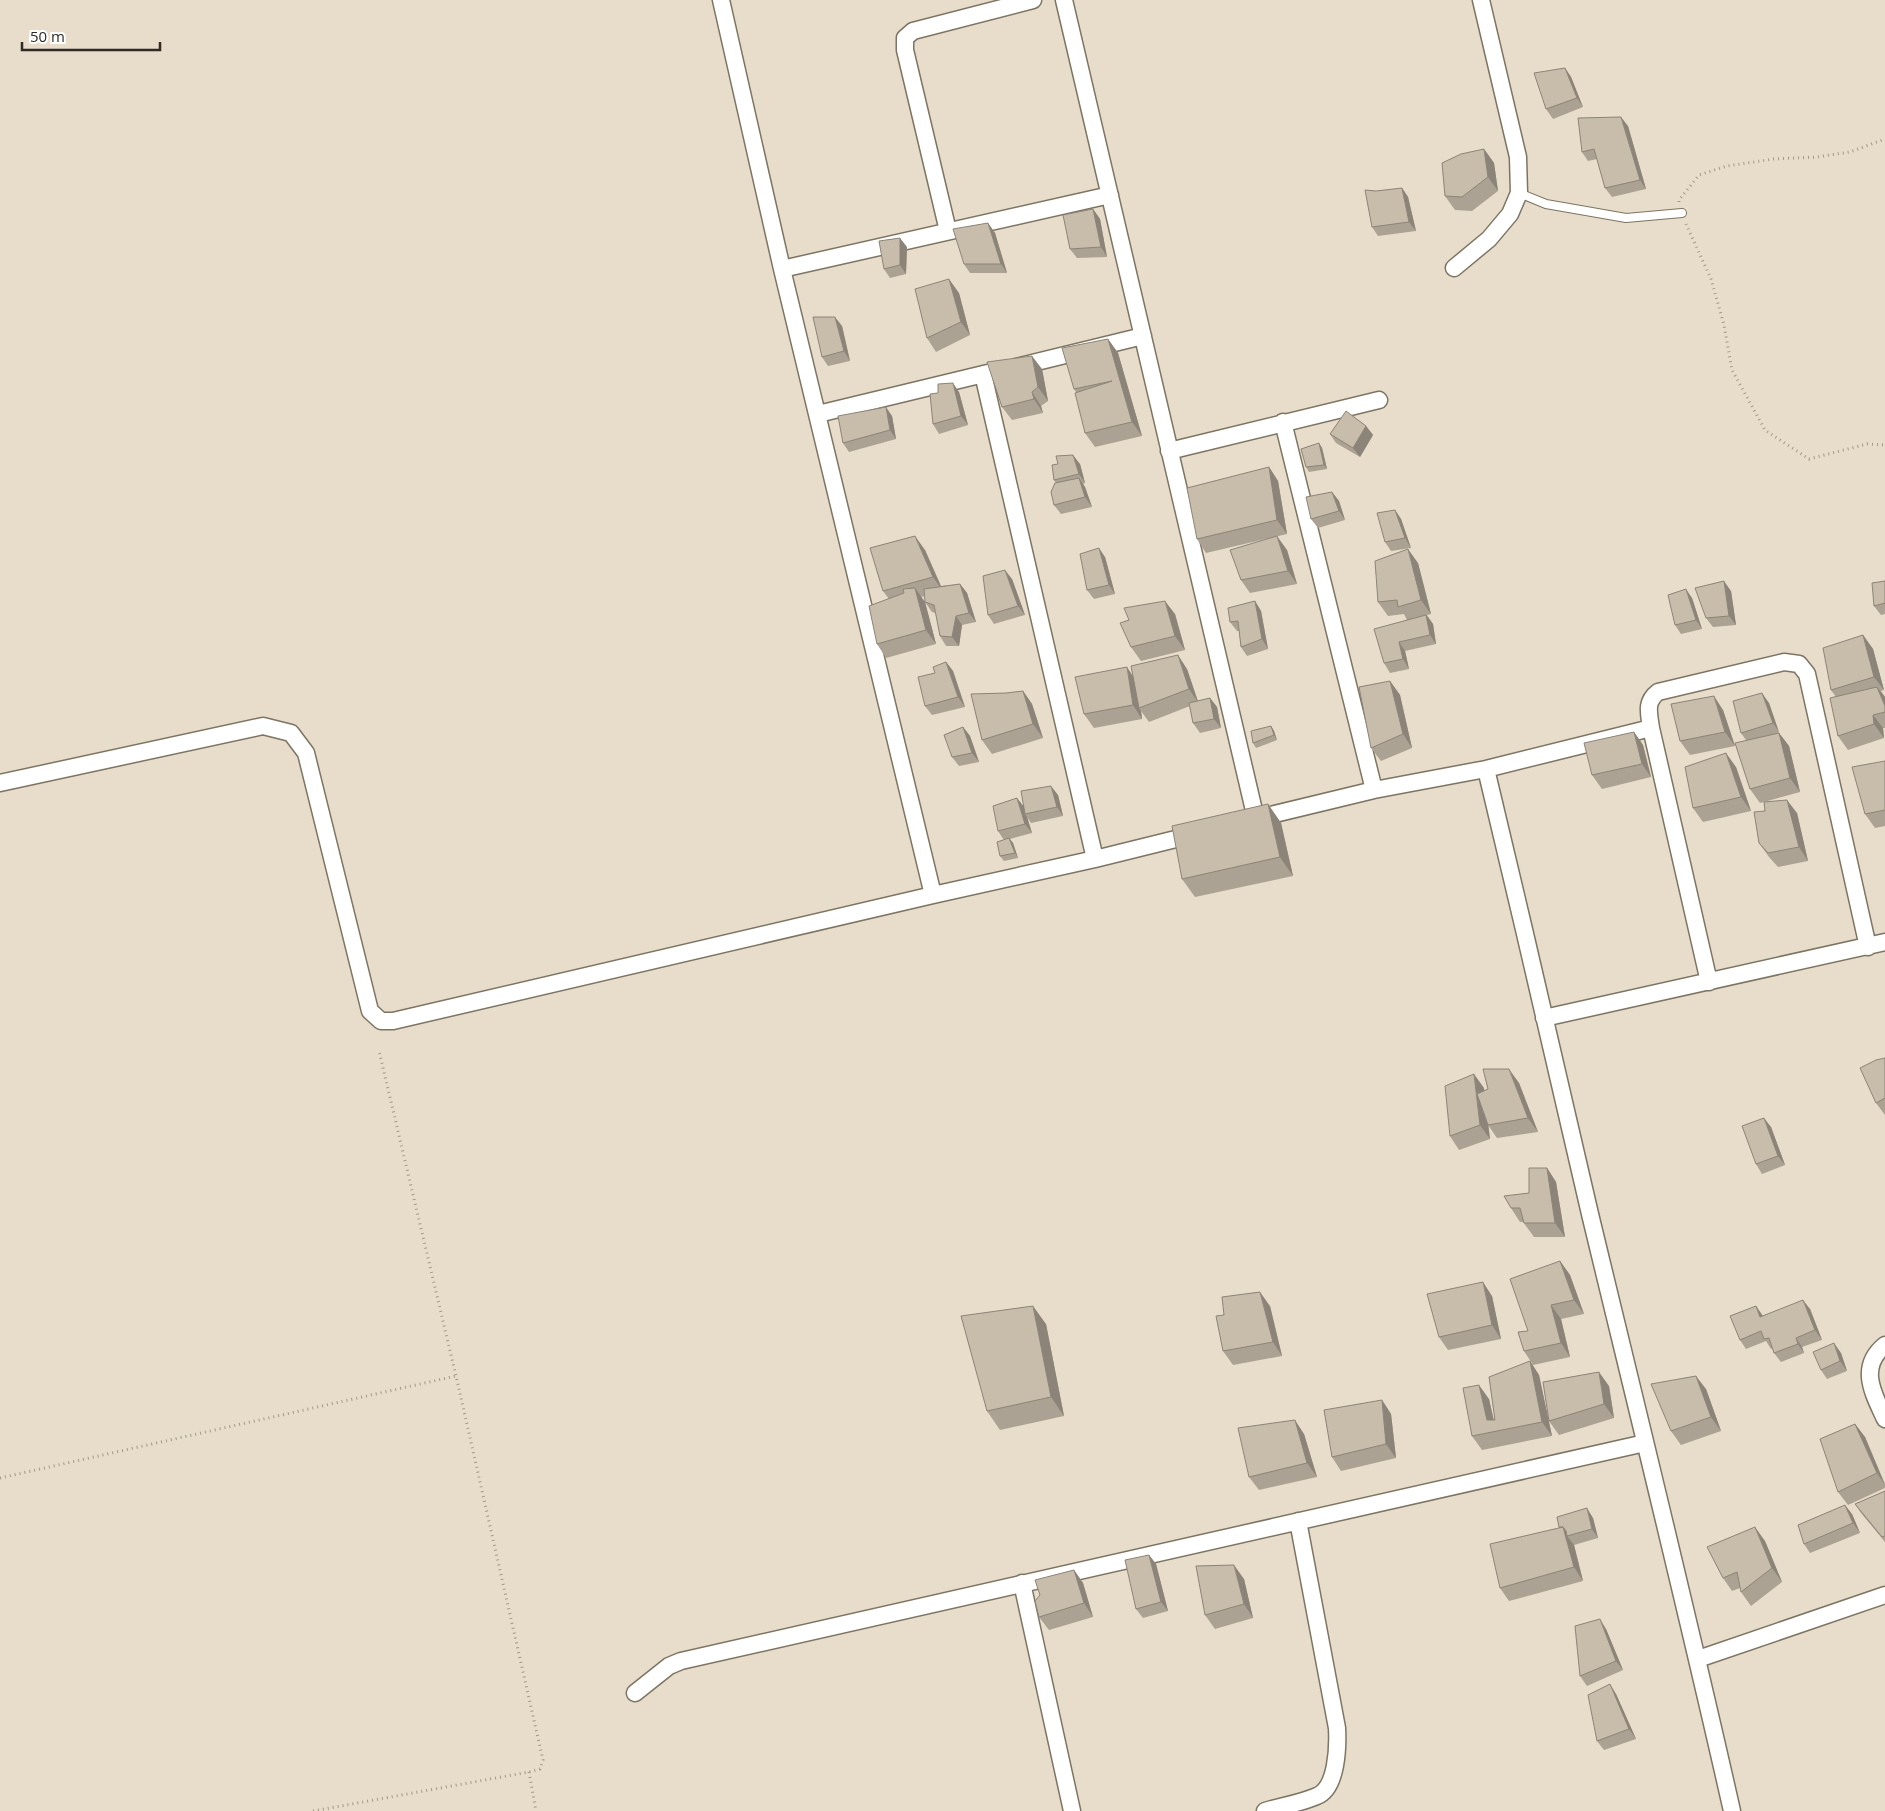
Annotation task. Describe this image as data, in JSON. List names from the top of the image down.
{
  "scale_bar": "50 m"
}
